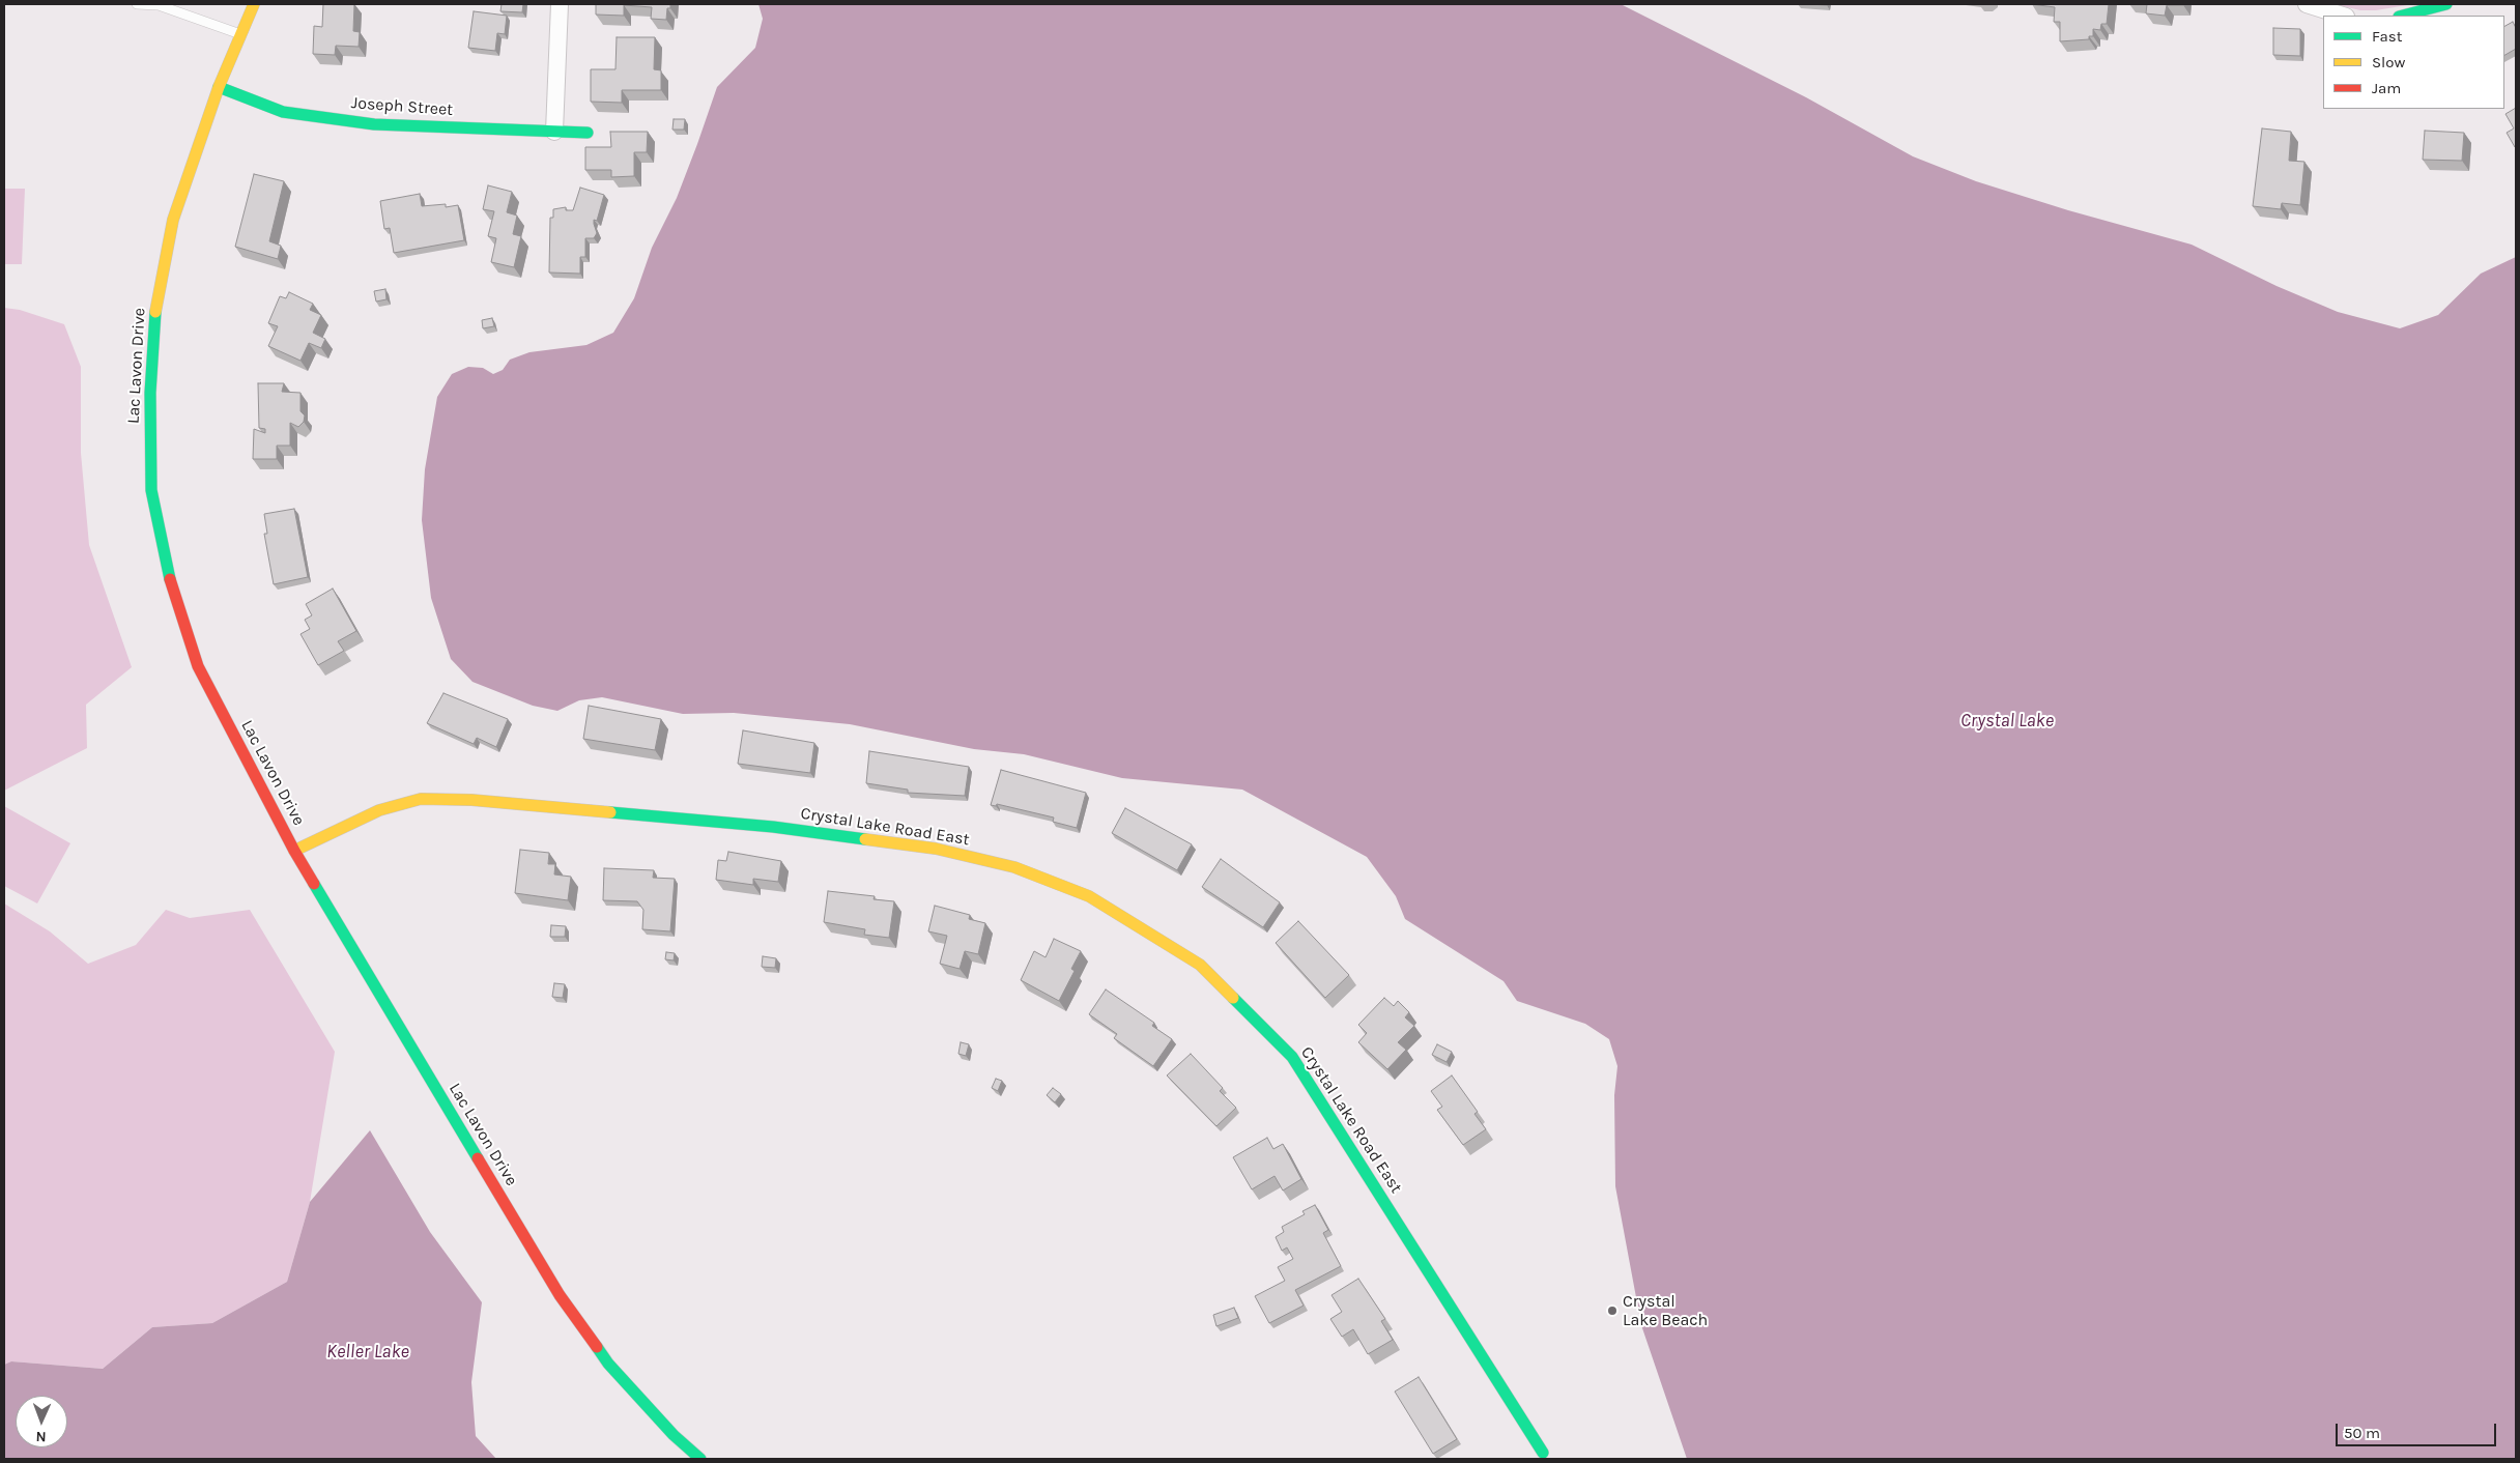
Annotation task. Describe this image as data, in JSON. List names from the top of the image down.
{
  "streets": {
    "street": ["Joseph Street", "Lac Lavon Drive", "Crystal Lake Road East"]
  },
  "crossings": [
    ["Joseph Street", "Lac Lavon Drive"],
    ["Lac Lavon Drive", "Crystal Lake Road East"]
  ],
  "water": ["Crystal Lake", "Keller Lake"],
  "places": ["Crystal Lake Beach"],
  "legend": ["Fast", "Slow", "Jam"],
  "scale_bar": "50 m",
  "north": "bottom"
}
